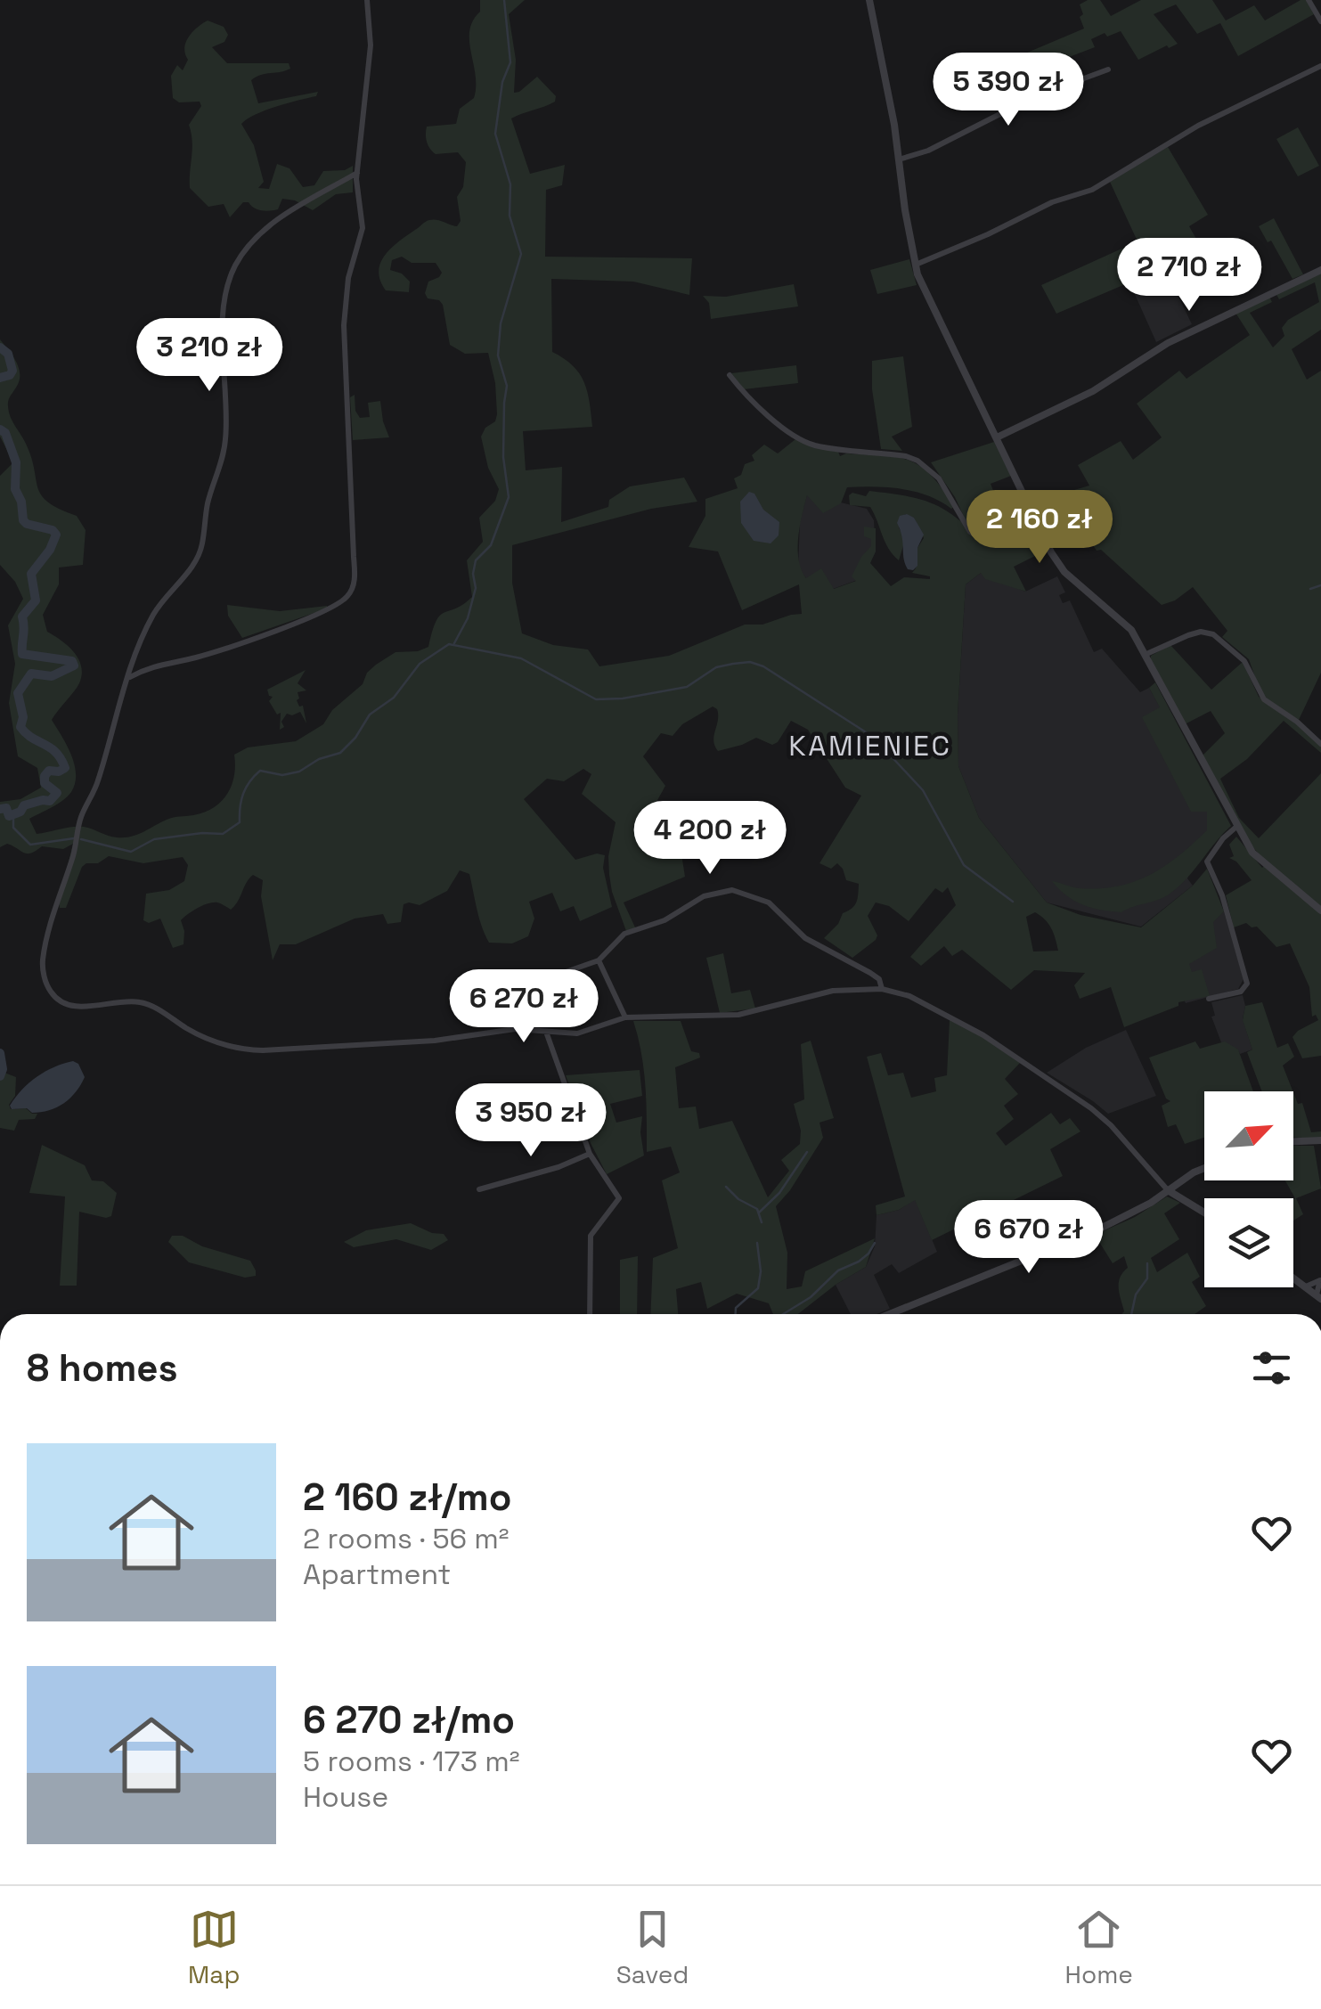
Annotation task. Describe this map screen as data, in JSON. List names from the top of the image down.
{
  "districts": ["KAMIENIEC"],
  "north": "top right",
  "page": {
    "price": [
      "5 390 zł",
      "2 710 zł",
      "3 210 zł",
      "2 160 zł",
      "4 200 zł",
      "6 270 zł",
      "3 950 zł",
      "6 670 zł"
    ],
    "heading": "8 homes",
    "list": [
      {
        "name": "2 160 zł/mo",
        "note": "2 rooms · 56 m² · Apartment"
      },
      {
        "name": "6 270 zł/mo",
        "note": "5 rooms · 173 m² · House"
      }
    ],
    "tabs": ["Map", "Saved", "Home"]
  }
}
